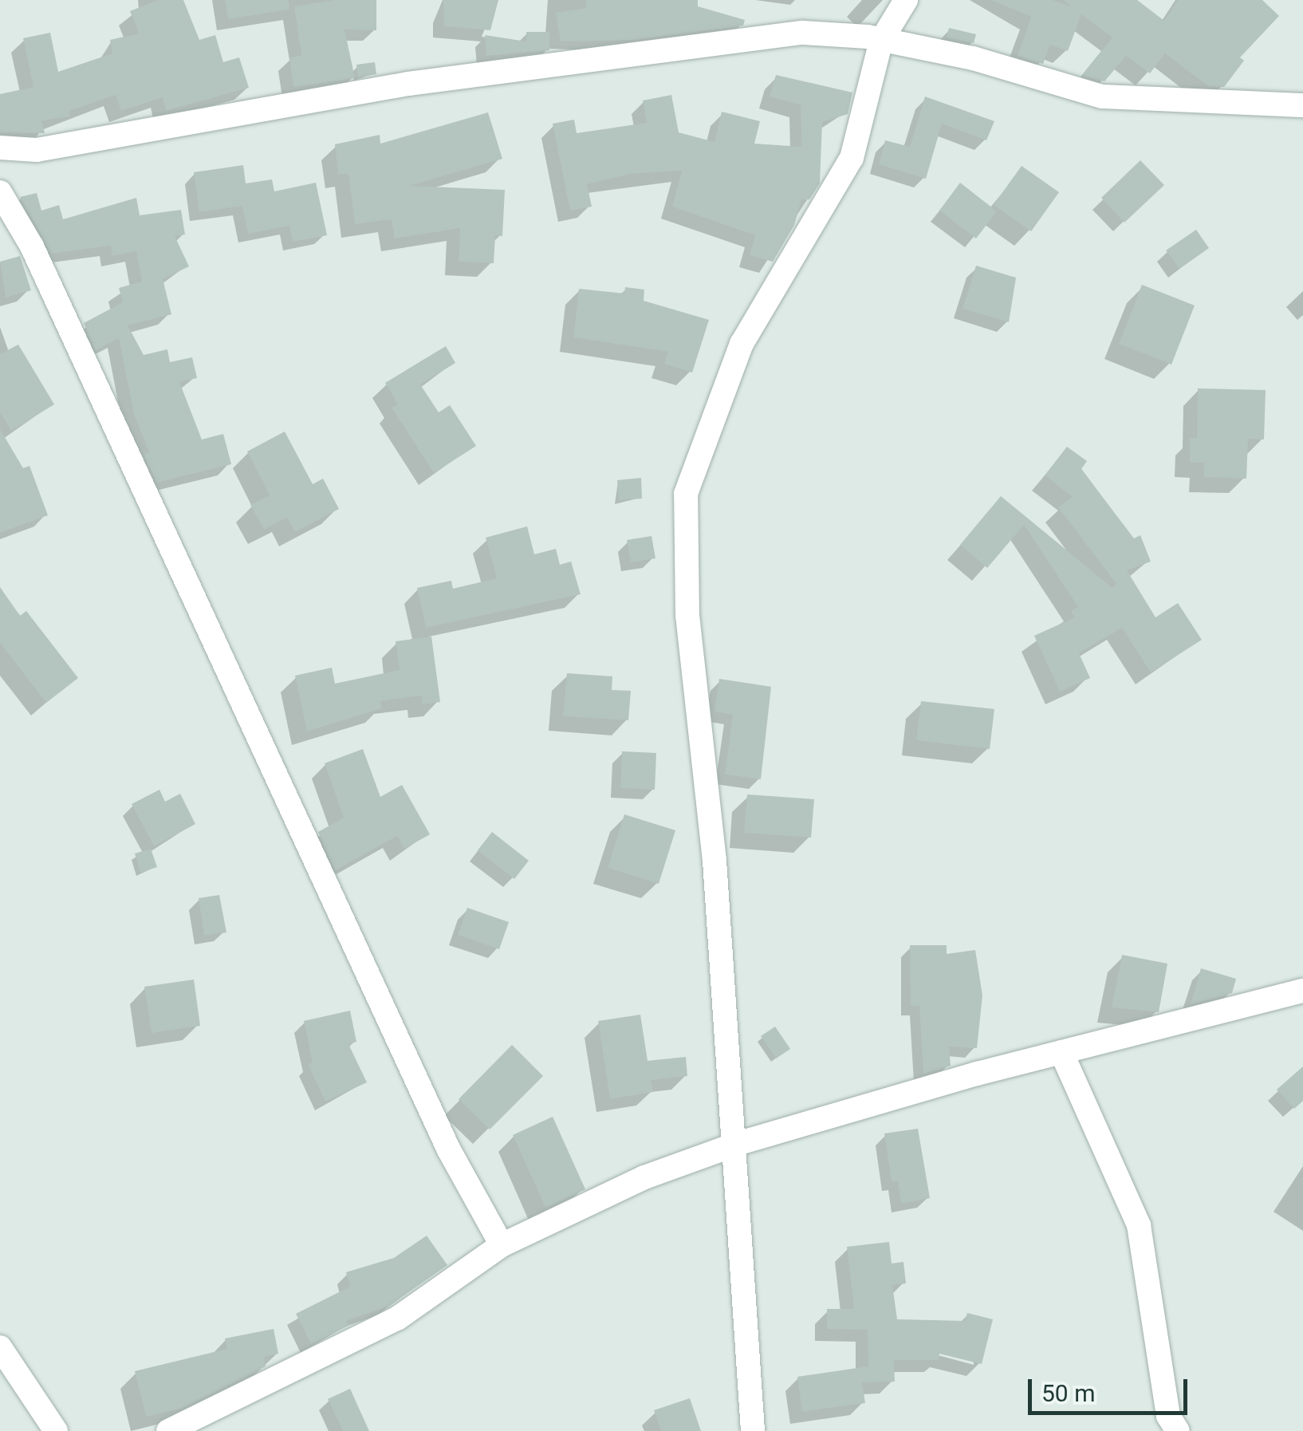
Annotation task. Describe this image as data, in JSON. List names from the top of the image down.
{
  "scale_bar": "50 m"
}
